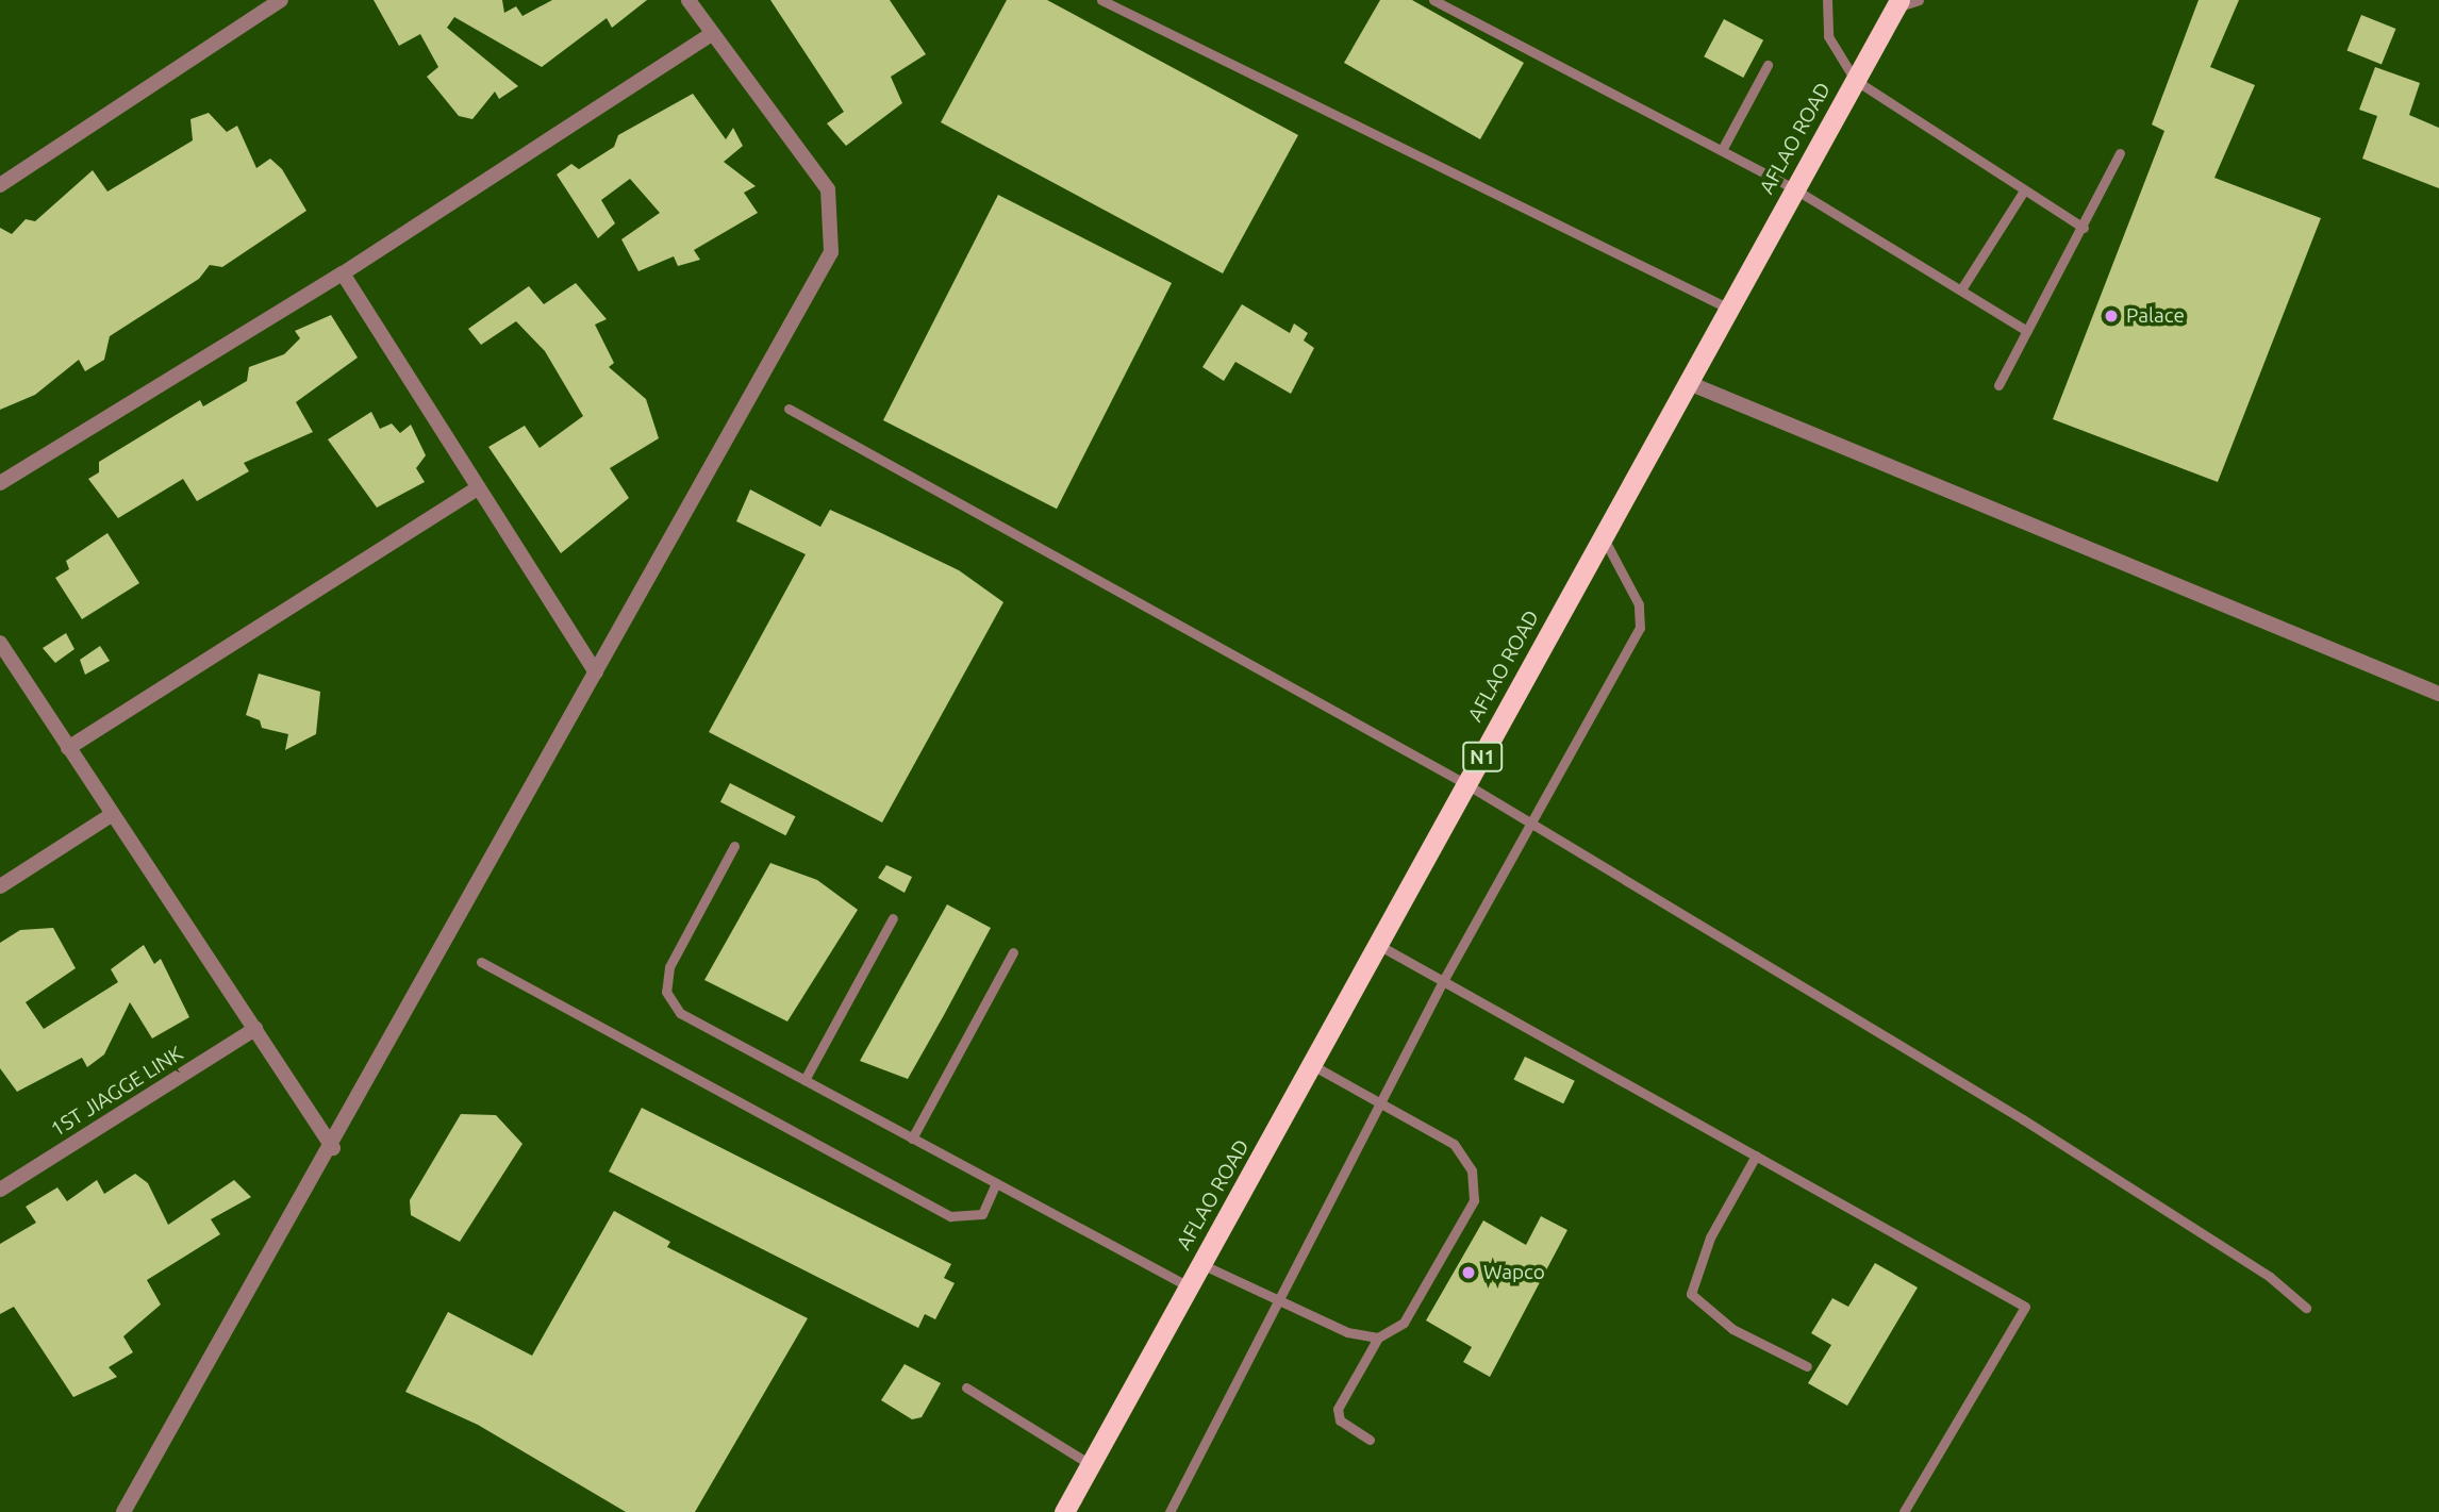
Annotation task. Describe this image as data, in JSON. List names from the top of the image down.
{
  "streets": {
    "highway": ["AFLAO ROAD", "N1"],
    "street": ["1ST JIAGGE LINK"]
  },
  "places": ["Palace", "Wapco"]
}
